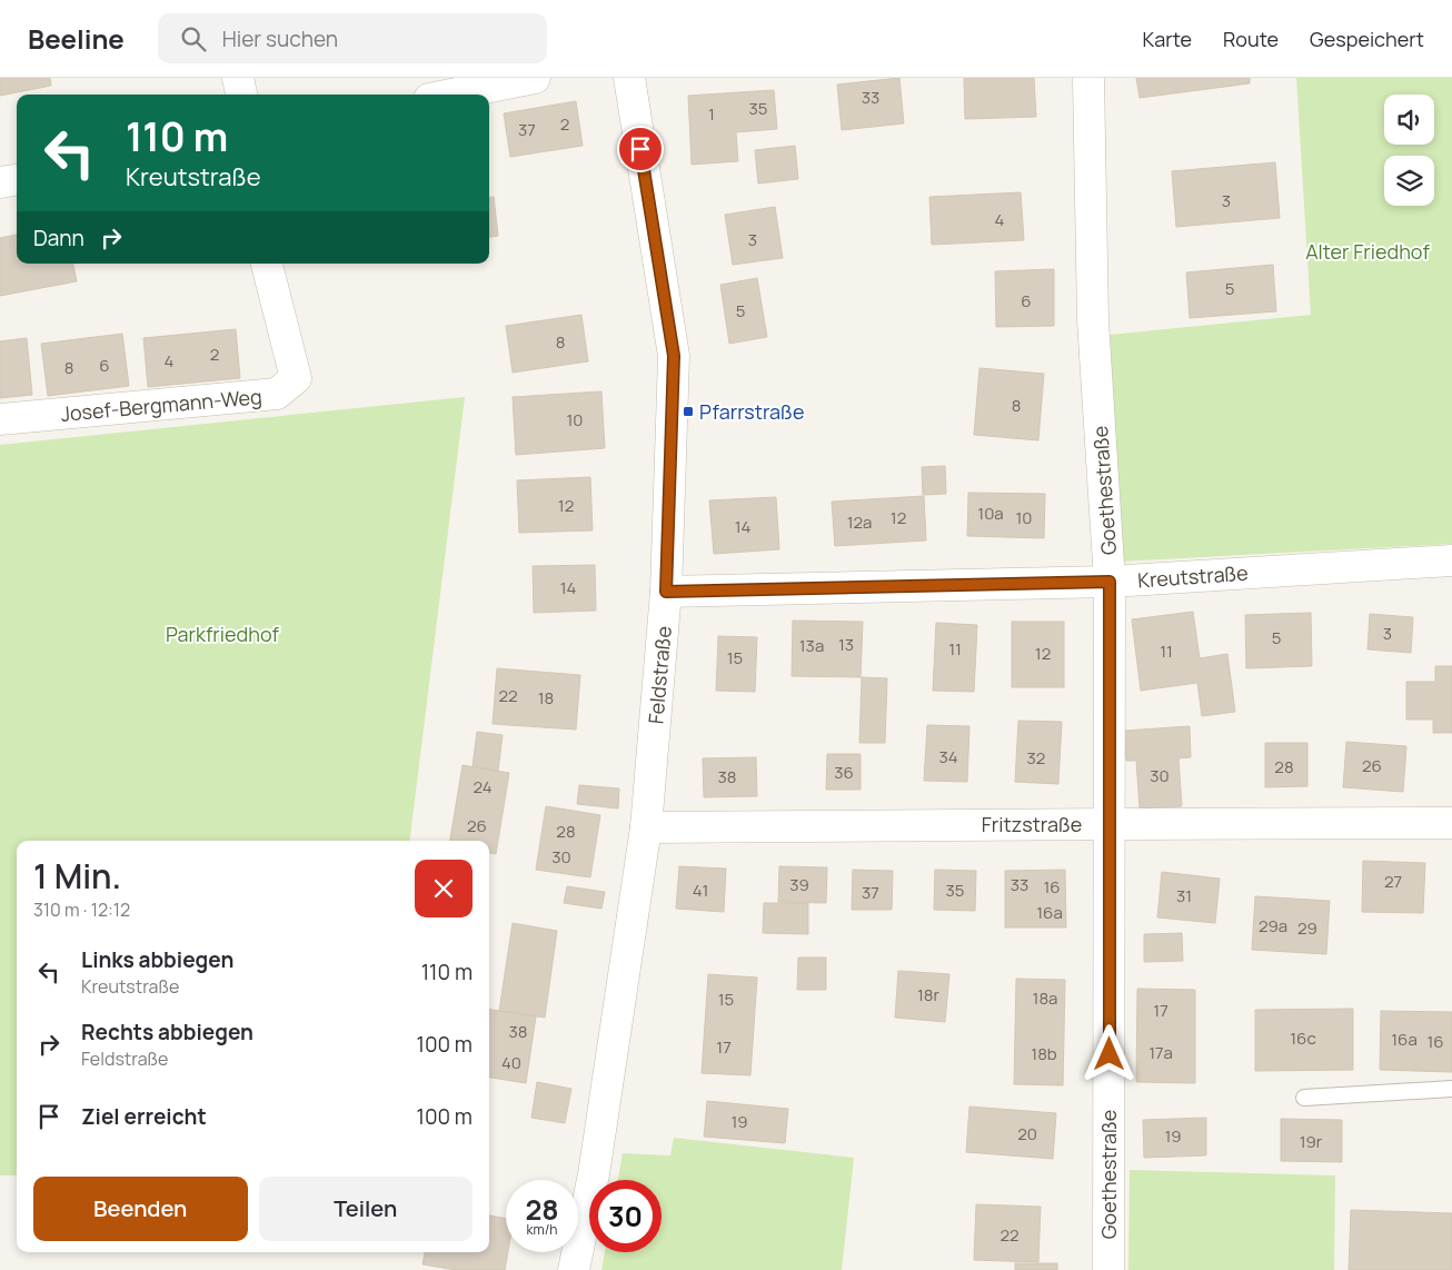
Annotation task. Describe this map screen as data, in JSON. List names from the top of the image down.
{
  "streets": {
    "street": [
      "Josef-Bergmann-Weg",
      "Goethestraße",
      "Kreutstraße",
      "Feldstraße",
      "Fritzstraße"
    ]
  },
  "crossings": [
    ["Goethestraße", "Kreutstraße"],
    ["Goethestraße", "Fritzstraße"],
    ["Kreutstraße", "Feldstraße"],
    ["Feldstraße", "Fritzstraße"]
  ],
  "parks": ["Alter Friedhof", "Parkfriedhof"],
  "places": {
    "transit": ["Pfarrstraße"]
  },
  "house_numbers": [
    "33",
    "35",
    "1",
    "2",
    "37",
    "3",
    "4",
    "3",
    "5",
    "6",
    "5",
    "8",
    "2",
    "4",
    "6",
    "8",
    "8",
    "10",
    "12",
    "10a",
    "12",
    "10",
    "12a",
    "14",
    "14",
    "3",
    "5",
    "13",
    "13a",
    "11",
    "11",
    "12",
    "15",
    "22",
    "18",
    "34",
    "32",
    "26",
    "28",
    "36",
    "30",
    "38",
    "24",
    "26",
    "28",
    "30",
    "27",
    "39",
    "33",
    "16",
    "41",
    "35",
    "37",
    "31",
    "16a",
    "29a",
    "29",
    "18r",
    "18a",
    "15",
    "17",
    "38",
    "16c",
    "16a",
    "16",
    "17",
    "17a",
    "18b",
    "40",
    "19",
    "20",
    "19",
    "19r",
    "22"
  ],
  "page": {
    "header": "Beeline",
    "search": "Hier suchen",
    "nav": ["Karte", "Route", "Gespeichert"],
    "turn": ["110 m", "Kreutstraße"],
    "then": "Dann",
    "heading": ["1 Min.", "310 m · 12:12"],
    "list": [
      {
        "name": "Links abbiegen",
        "note": "Kreutstraße",
        "value": "110 m"
      },
      {
        "name": "Rechts abbiegen",
        "note": "Feldstraße",
        "value": "100 m"
      },
      {
        "name": "Ziel erreicht",
        "value": "100 m"
      }
    ],
    "buttons": ["Beenden", "Teilen"],
    "speed": "28 km/h",
    "limit": "30"
  }
}
